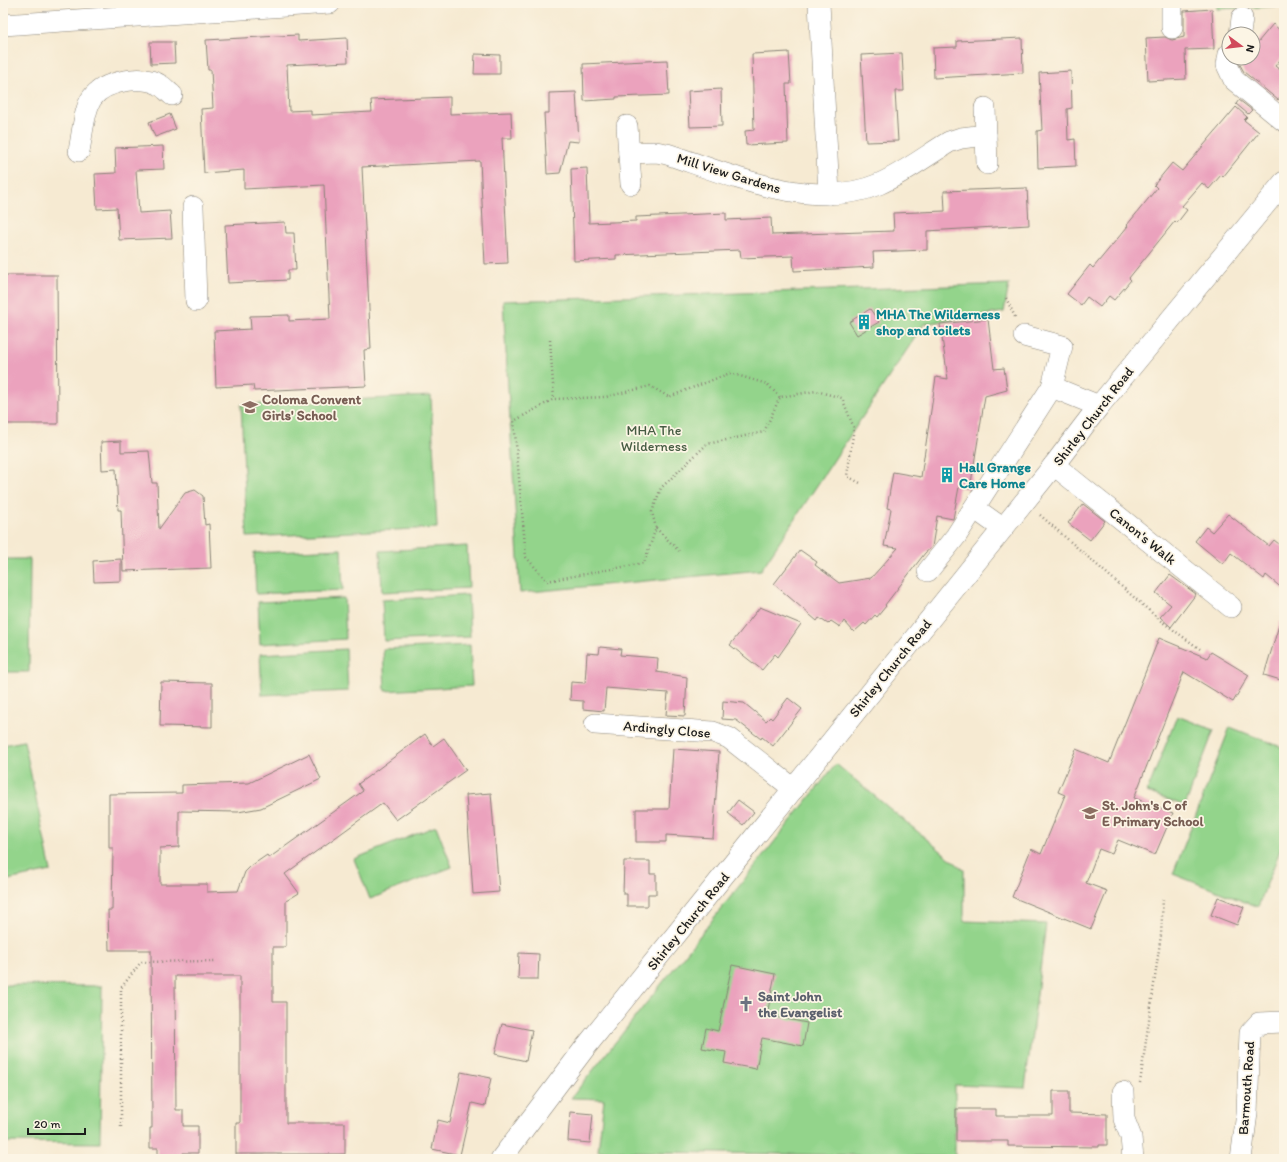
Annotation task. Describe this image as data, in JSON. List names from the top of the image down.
{
  "streets": {
    "street": [
      "Mill View Gardens",
      "Shirley Church Road",
      "Canon's Walk",
      "Ardingly Close",
      "Barmouth Road"
    ]
  },
  "crossings": [
    ["Shirley Church Road", "Canon's Walk"],
    ["Shirley Church Road", "Ardingly Close"]
  ],
  "parks": ["MHA The Wilderness"],
  "places": {
    "building": ["MHA The Wilderness shop and toilets", "Hall Grange Care Home"],
    "school or university": ["Coloma Convent Girls' School", "St. John's C of E Primary School"],
    "church": ["Saint John the Evangelist"]
  },
  "scale_bar": "20 m",
  "north": "right"
}
